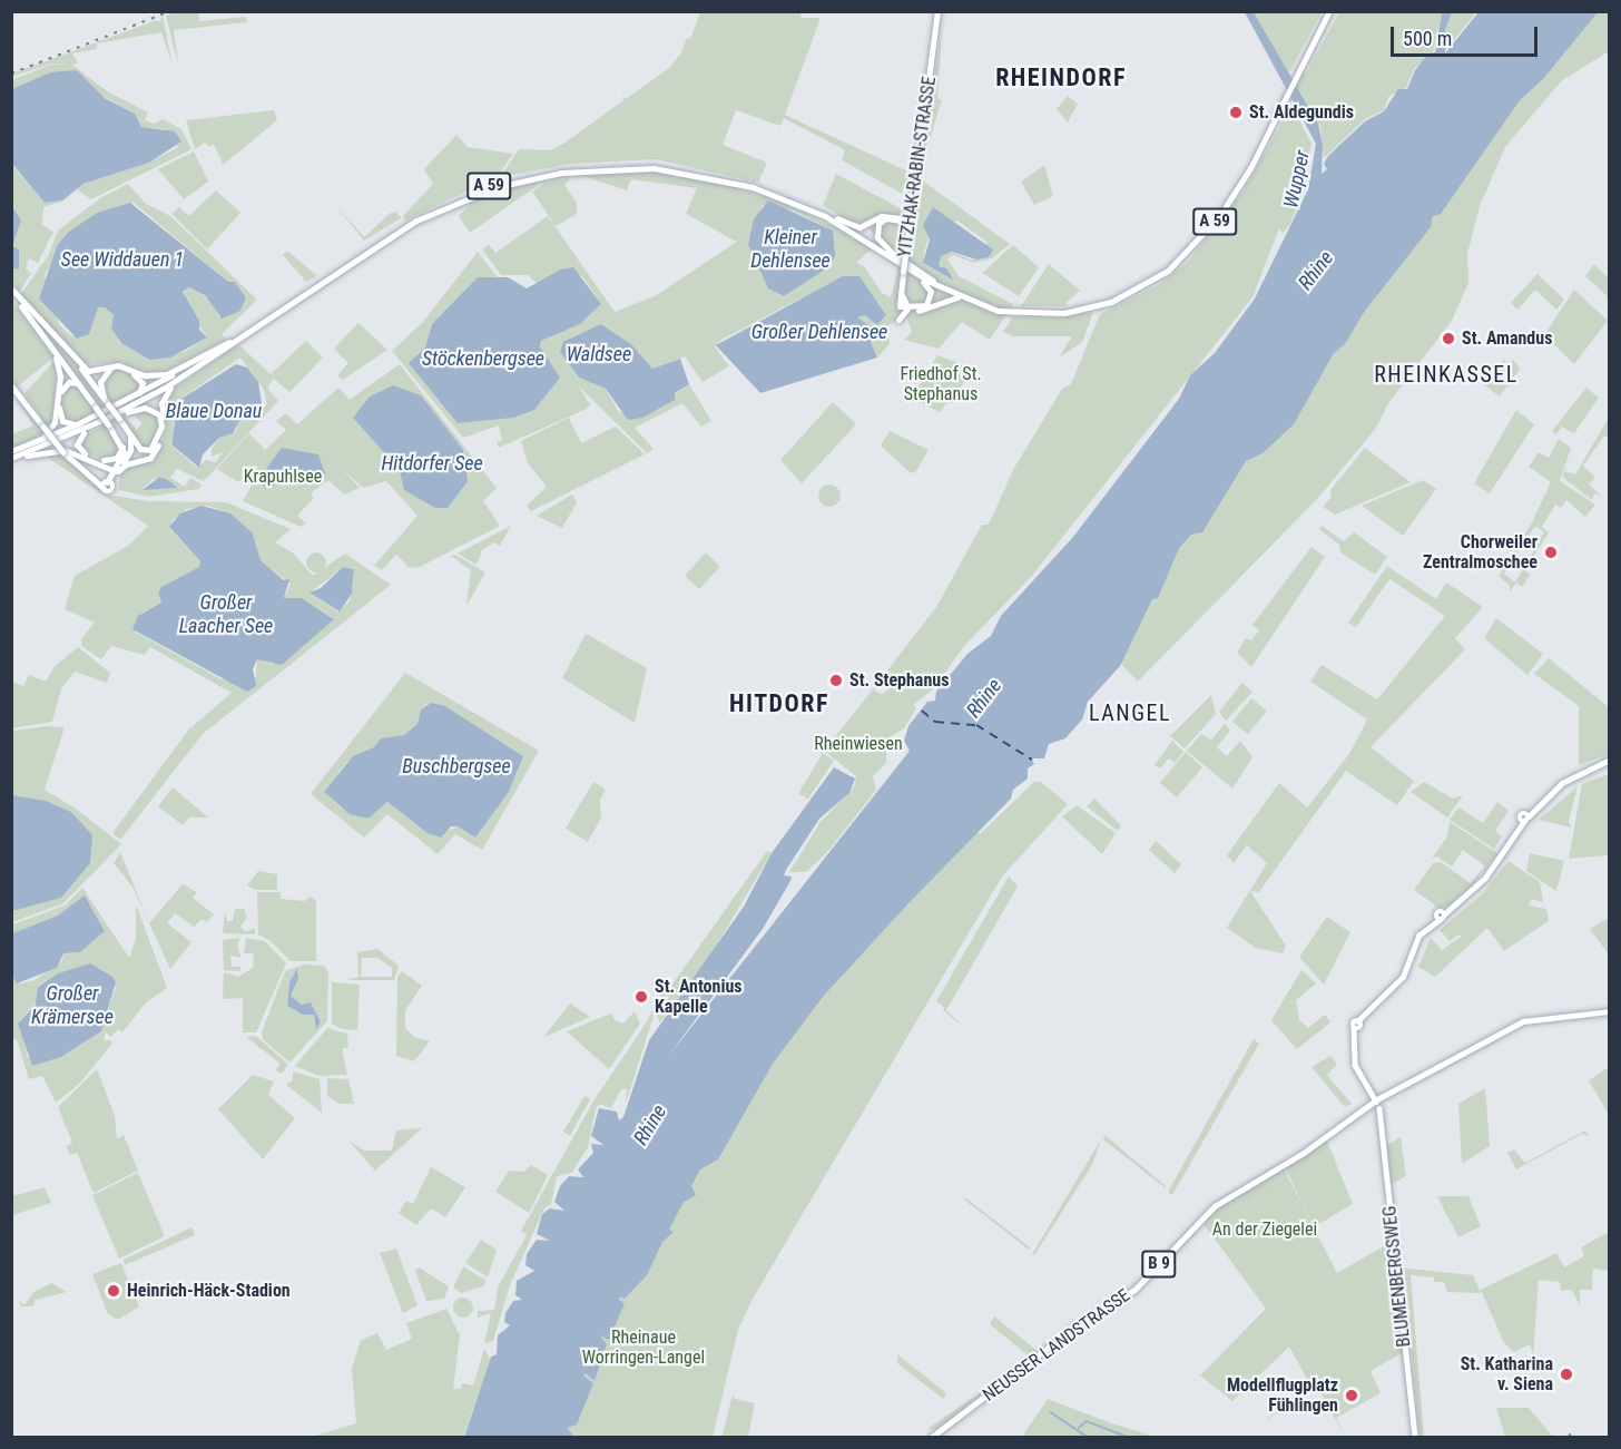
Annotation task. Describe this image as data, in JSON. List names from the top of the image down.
{
  "streets": {
    "highway": ["A 59"],
    "main road": [
      "YITZHAK-RABIN-STRASSE",
      "B 9",
      "BLUMENBERGSWEG",
      "NEUSSER LANDSTRASSE"
    ]
  },
  "crossings": [
    ["BLUMENBERGSWEG", "NEUSSER LANDSTRASSE"]
  ],
  "districts": [
    "RHEINDORF",
    "RHEINKASSEL",
    "HITDORF",
    "LANGEL"
  ],
  "water": [
    "Wupper",
    "Kleiner Dehlensee",
    "See Widdauen 1",
    "Rhine",
    "Großer Dehlensee",
    "Waldsee",
    "Stöckenbergsee",
    "Blaue Donau",
    "Hitdorfer See",
    "Großer Laacher See",
    "Buschbergsee",
    "Großer Krämersee"
  ],
  "parks": [
    "Friedhof St. Stephanus",
    "Krapuhlsee",
    "Rheinwiesen",
    "An der Ziegelei",
    "Rheinaue Worringen-Langel"
  ],
  "places": [
    "St. Aldegundis",
    "St. Amandus",
    "Chorweiler Zentralmoschee",
    "St. Stephanus",
    "St. Antonius Kapelle",
    "Heinrich-Häck-Stadion",
    "St. Katharina v. Siena",
    "Modellflugplatz Fühlingen"
  ],
  "scale_bar": "500 m"
}
